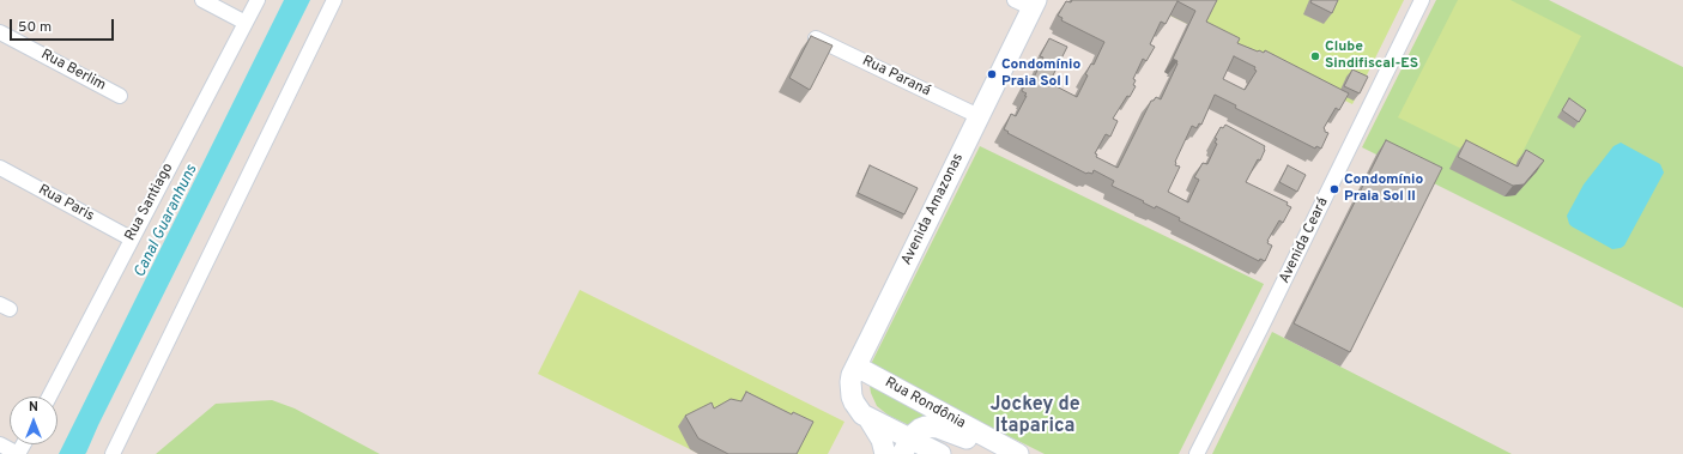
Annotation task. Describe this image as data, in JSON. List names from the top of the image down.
{
  "streets": {
    "street": [
      "Rua Berlim",
      "Rua Paraná",
      "Rua Santiago",
      "Rua Paris",
      "Avenida Amazonas",
      "Avenida Ceará",
      "Rua Rondônia"
    ]
  },
  "crossings": [
    ["Rua Paraná", "Avenida Amazonas"],
    ["Rua Santiago", "Rua Paris"],
    ["Avenida Amazonas", "Rua Rondônia"]
  ],
  "districts": ["Jockey de Itaparica"],
  "water": ["Canal Guaranhuns"],
  "places": ["Clube Sindifiscal-ES", "Condomínio Praia Sol I", "Condomínio Praia Sol II"],
  "scale_bar": "50 m",
  "north": "top"
}
